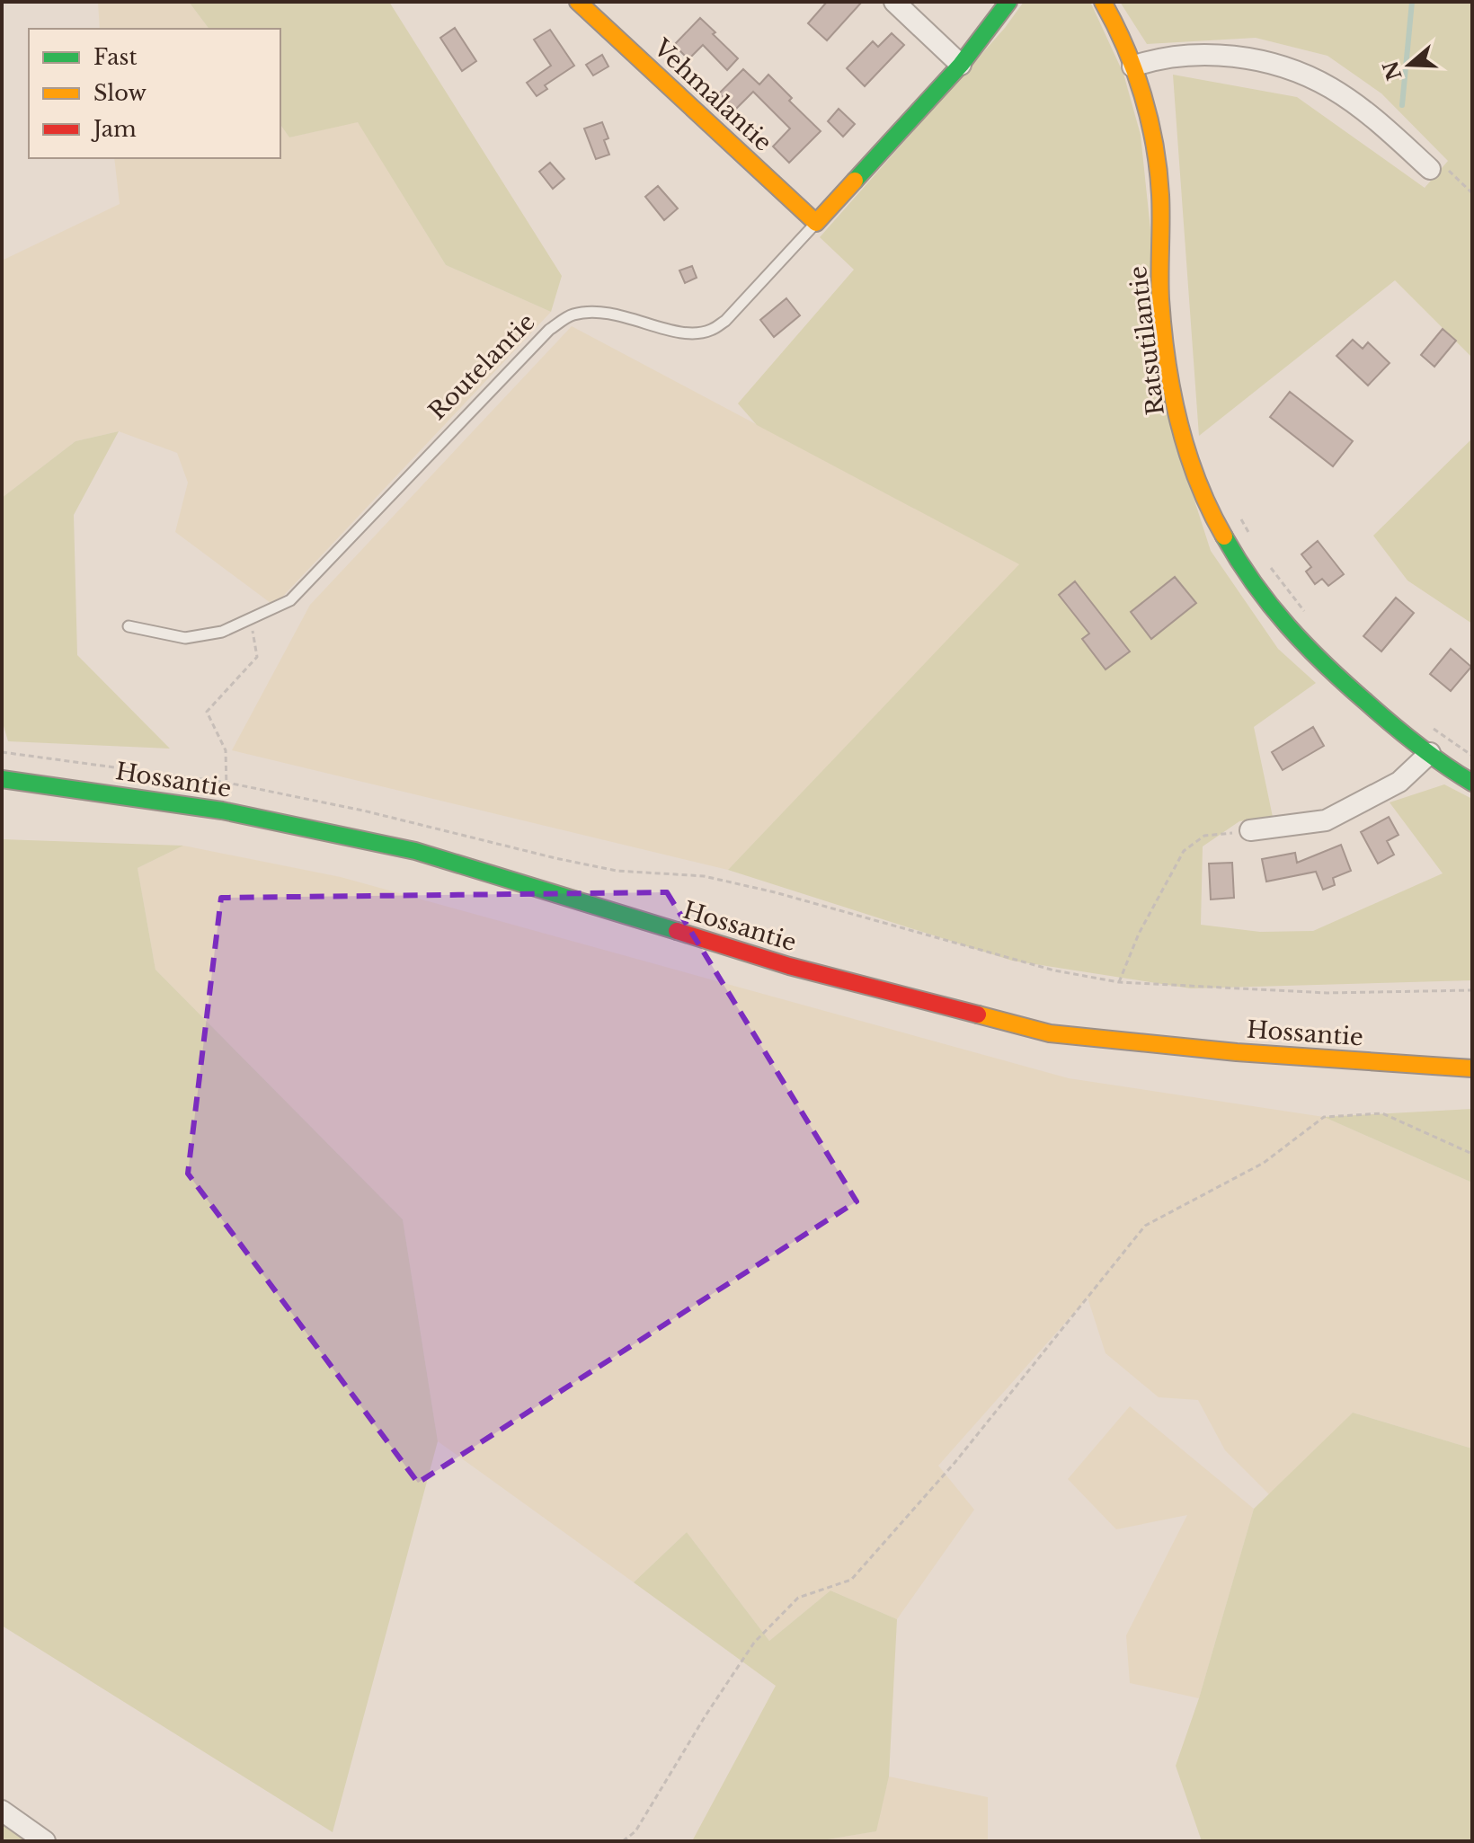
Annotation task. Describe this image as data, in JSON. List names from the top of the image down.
{
  "streets": {
    "street": [
      "Vehmalantie",
      "Ratsutilantie",
      "Routelantie",
      "Hossantie"
    ]
  },
  "crossings": [
    ["Vehmalantie", "Routelantie"]
  ],
  "legend": ["Fast", "Slow", "Jam"],
  "north": "left"
}
